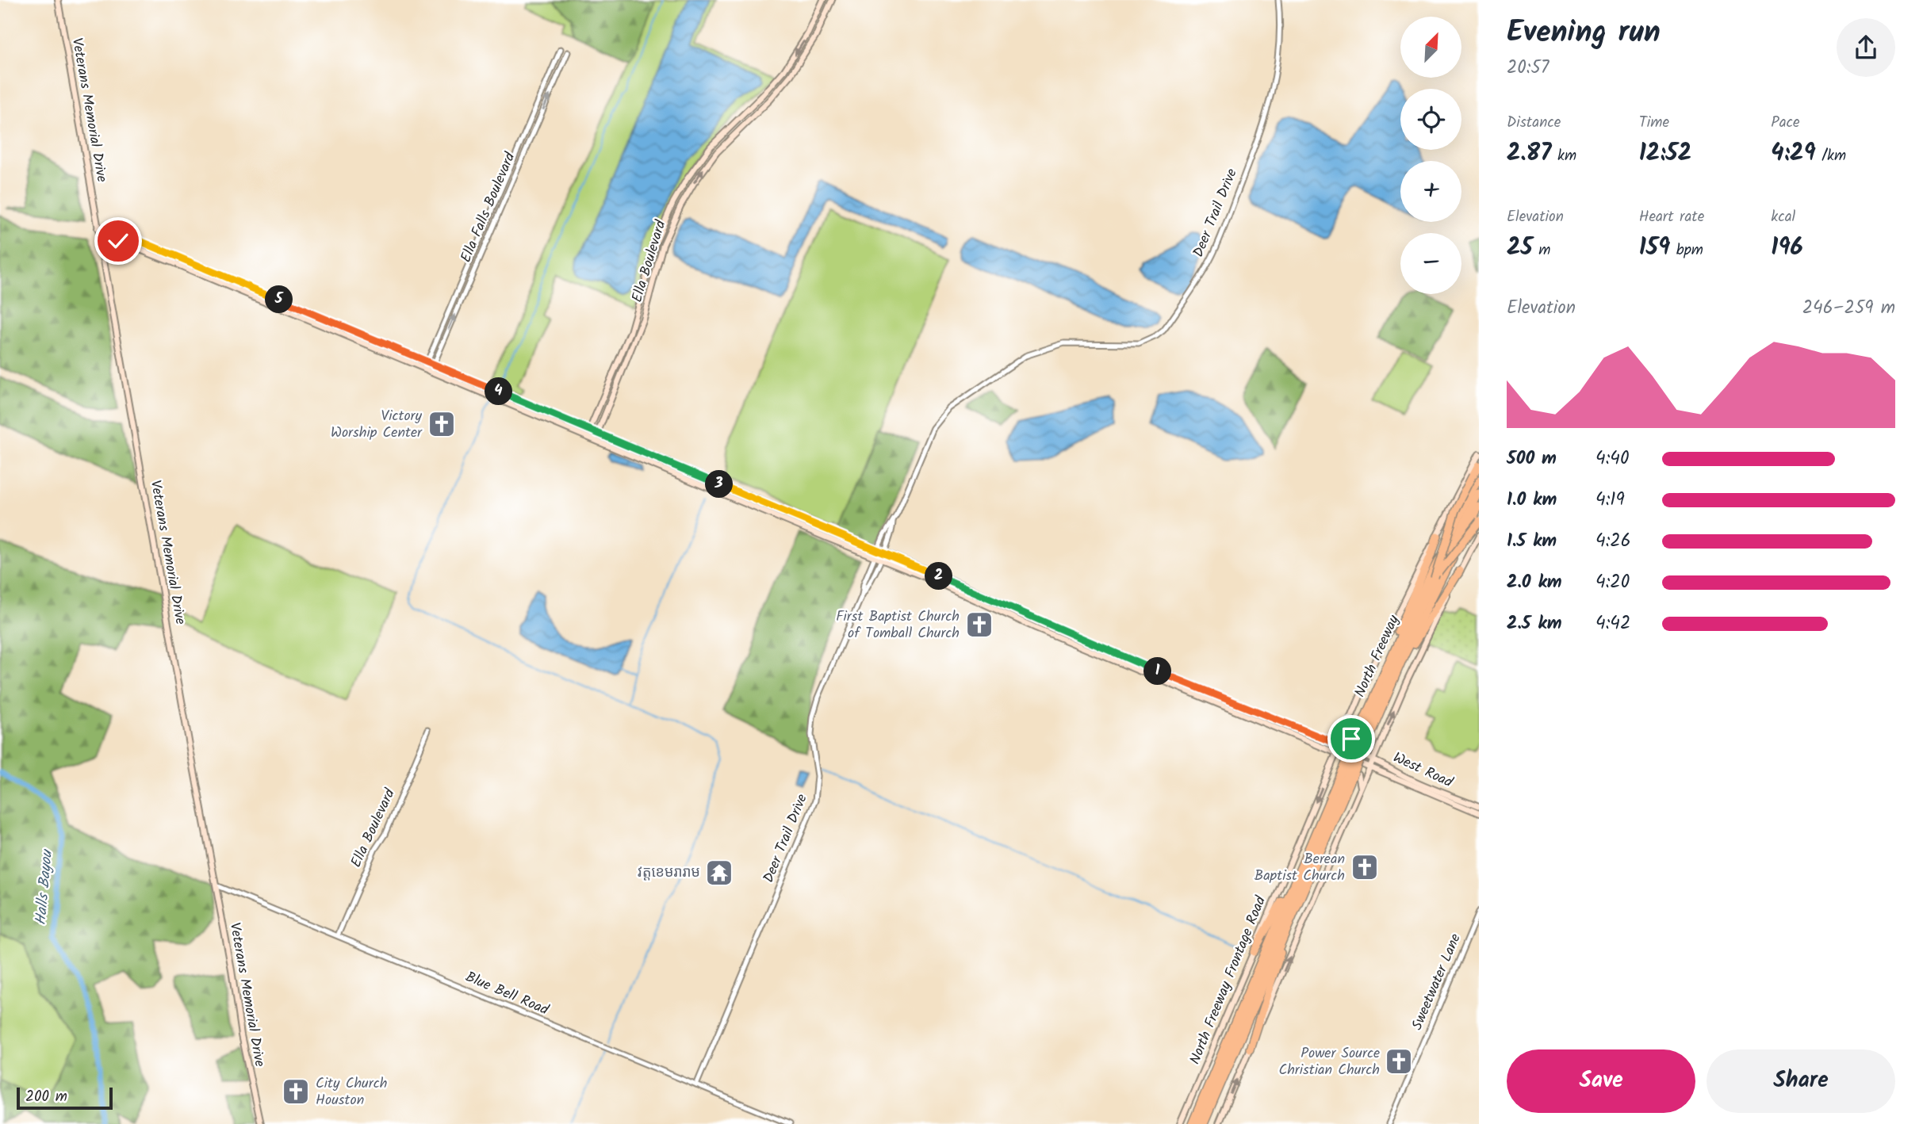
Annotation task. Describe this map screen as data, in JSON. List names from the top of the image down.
{
  "streets": {
    "highway": ["North Freeway"],
    "main road": [
      "Veterans Memorial Drive",
      "Ella Boulevard",
      "West Road",
      "North Freeway Frontage Road"
    ],
    "street": [
      "Ella Falls Boulevard",
      "Deer Trail Drive",
      "Sweetwater Lane",
      "Blue Bell Road"
    ]
  },
  "crossings": [
    ["Veterans Memorial Drive", "West Road"],
    ["Veterans Memorial Drive", "Blue Bell Road"],
    ["Ella Falls Boulevard", "West Road"],
    ["Deer Trail Drive", "West Road"],
    ["Deer Trail Drive", "Blue Bell Road"],
    ["Ella Boulevard", "West Road"],
    ["Ella Boulevard", "Blue Bell Road"],
    ["West Road", "North Freeway Frontage Road"]
  ],
  "water": ["Halls Bayou"],
  "places": {
    "church": [
      "Victory Worship Center",
      "First Baptist Church of Tomball Church",
      "Berean Baptist Church",
      "Power Source Christian Church",
      "City Church Houston"
    ],
    "temple": ["វត្តខេមរារាម"]
  },
  "scale_bar": "200 m",
  "north": "top right",
  "page": {
    "heading": ["Evening run", "20:57"],
    "map_buttons": ["+", "−"],
    "stats": [
      ["Distance", "2.87 km"],
      ["Time", "12:52"],
      ["Pace", "4:29 /km"],
      ["Elevation", "25 m"],
      ["Heart rate", "159 bpm"],
      ["kcal", "196"]
    ],
    "chart": ["Elevation", "246–259 m"],
    "pins": [
      "5",
      "4",
      "3",
      "2",
      "1"
    ],
    "list": [
      {
        "name": "500 m",
        "note": "4:40"
      },
      {
        "name": "1.0 km",
        "note": "4:19"
      },
      {
        "name": "1.5 km",
        "note": "4:26"
      },
      {
        "name": "2.0 km",
        "note": "4:20"
      },
      {
        "name": "2.5 km",
        "note": "4:42"
      }
    ],
    "buttons": ["Save", "Share"],
    "scale": "200 m"
  }
}
